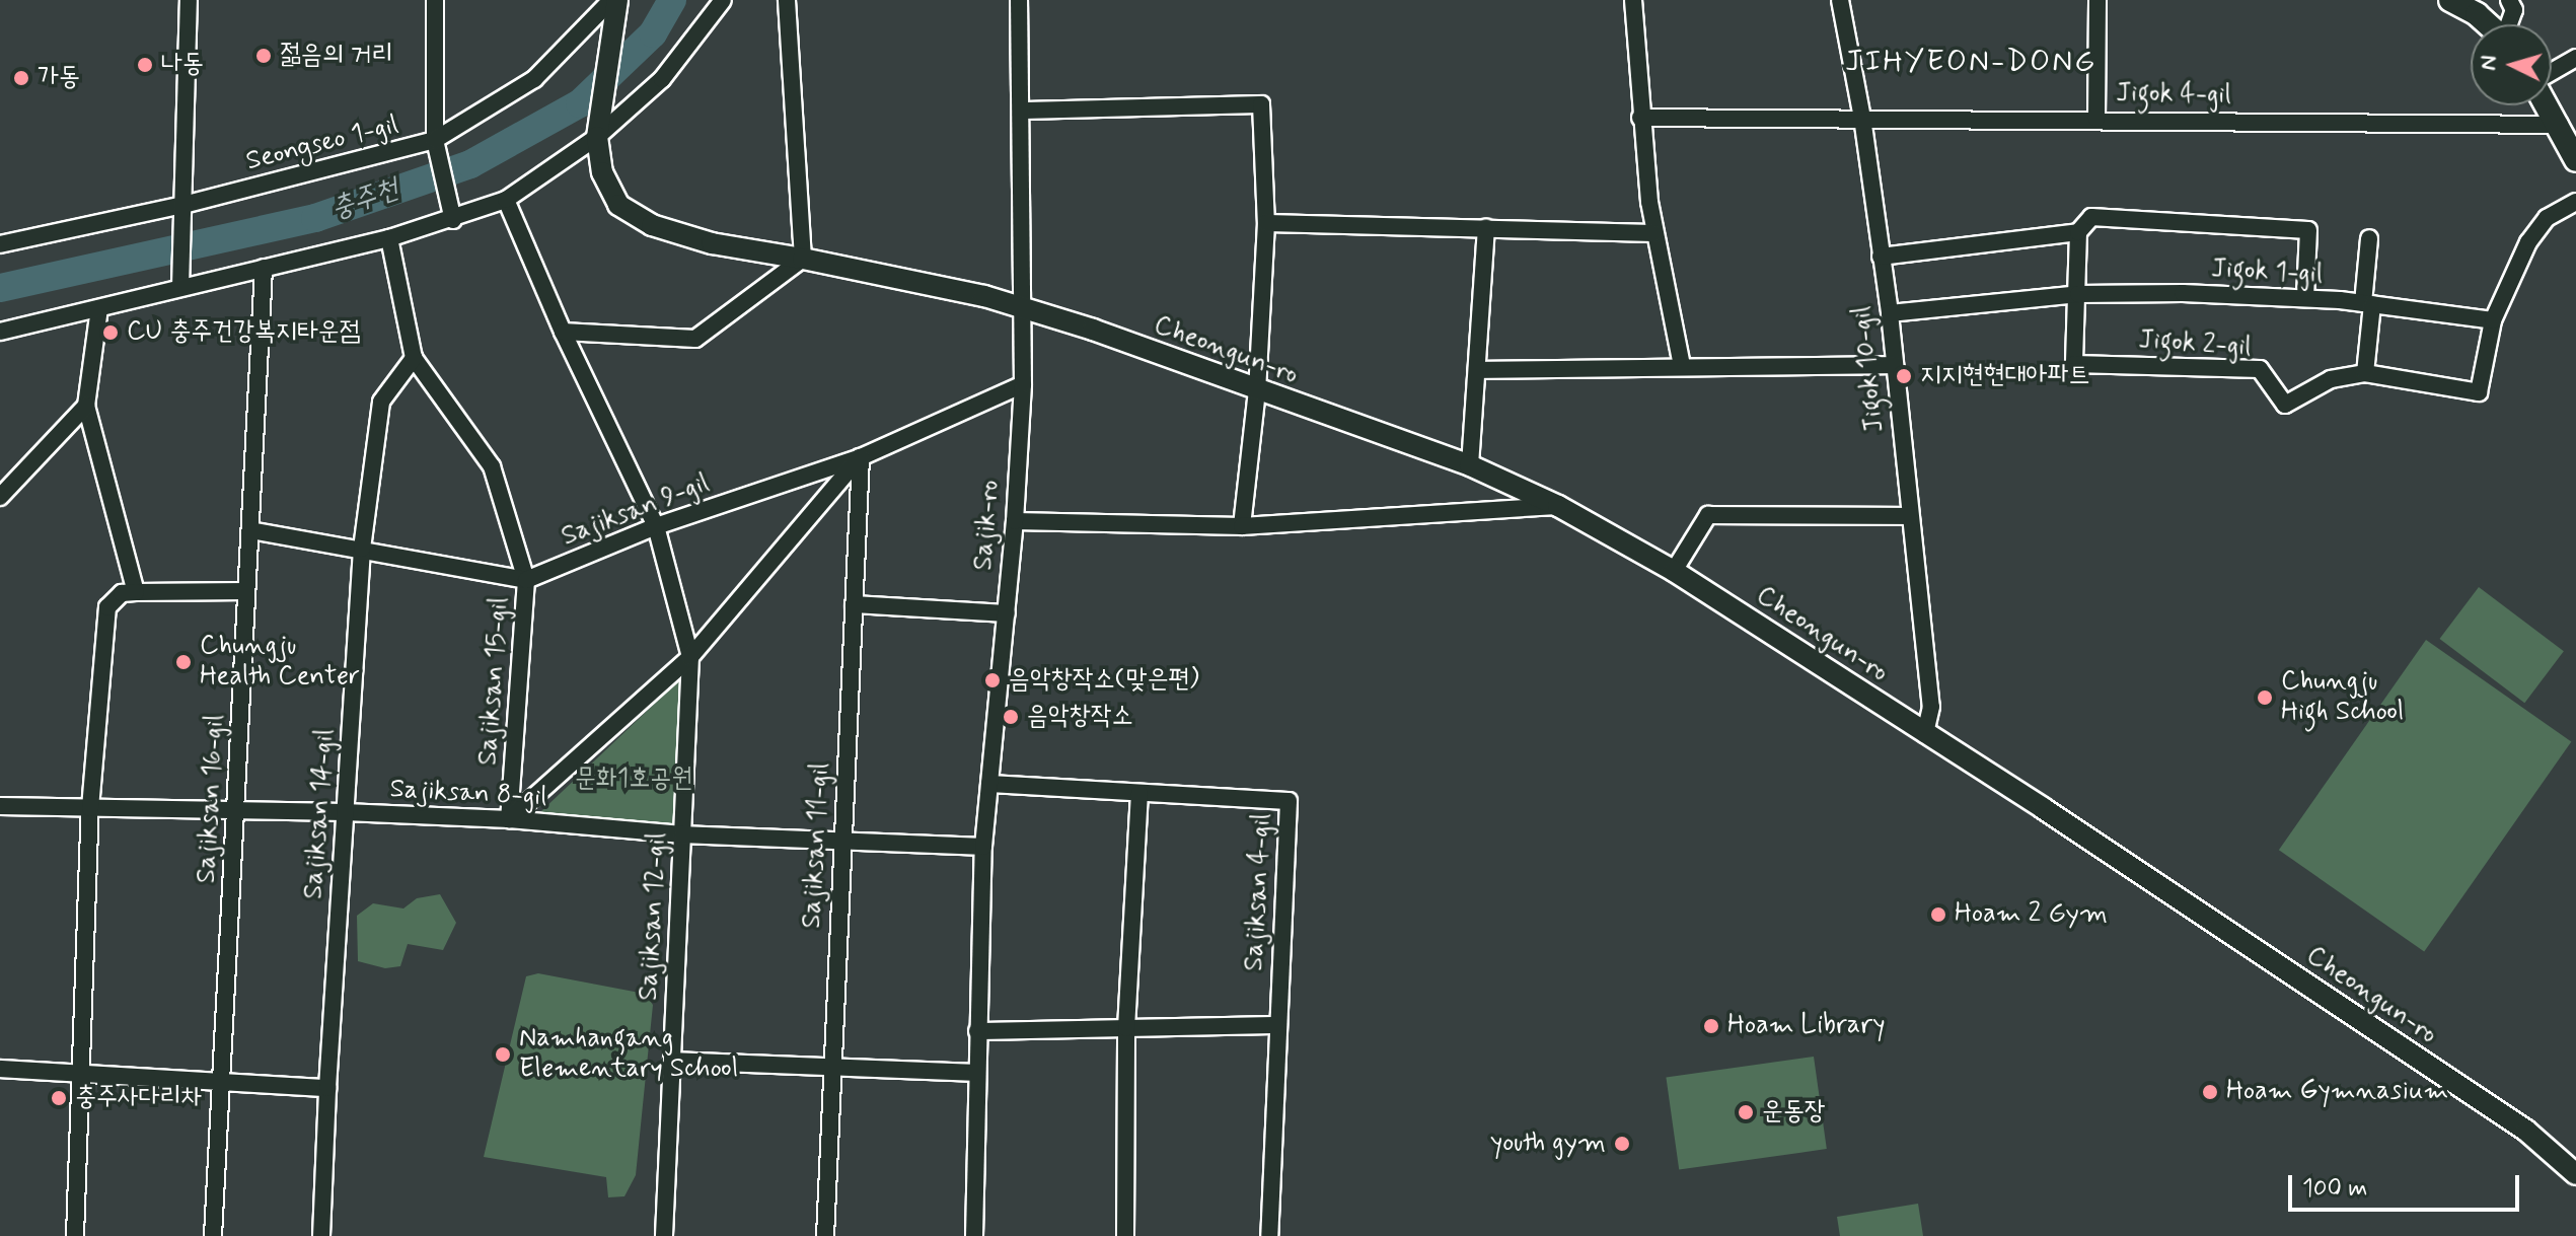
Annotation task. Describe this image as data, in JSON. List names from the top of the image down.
{
  "streets": {
    "street": [
      "Jigok 4-gil",
      "Seongseo 1-gil",
      "Jigok 1-gil",
      "Jigok 2-gil",
      "Cheongun-ro",
      "Jigok 10-gil",
      "Sajiksan 9-gil",
      "Sajik-ro",
      "Sajiksan 15-gil",
      "Sajiksan 8-gil",
      "Sajiksan 16-gil",
      "Sajiksan 14-gil",
      "Sajiksan 11-gil",
      "Sajiksan 4-gil",
      "Sajiksan 12-gil"
    ]
  },
  "crossings": [
    ["Jigok 4-gil", "Jigok 10-gil"],
    ["Jigok 1-gil", "Jigok 2-gil"],
    ["Jigok 1-gil", "Jigok 10-gil"],
    ["Cheongun-ro", "Jigok 10-gil"],
    ["Cheongun-ro", "Sajik-ro"],
    ["Sajiksan 9-gil", "Sajik-ro"],
    ["Sajiksan 9-gil", "Sajiksan 15-gil"],
    ["Sajiksan 9-gil", "Sajiksan 11-gil"],
    ["Sajiksan 9-gil", "Sajiksan 12-gil"],
    ["Sajik-ro", "Sajiksan 8-gil"],
    ["Sajik-ro", "Sajiksan 4-gil"],
    ["Sajiksan 15-gil", "Sajiksan 8-gil"],
    ["Sajiksan 15-gil", "Sajiksan 14-gil"],
    ["Sajiksan 8-gil", "Sajiksan 16-gil"],
    ["Sajiksan 8-gil", "Sajiksan 14-gil"],
    ["Sajiksan 8-gil", "Sajiksan 11-gil"],
    ["Sajiksan 8-gil", "Sajiksan 12-gil"]
  ],
  "districts": ["JIHYEON-DONG"],
  "water": ["충주천"],
  "parks": ["문화1호공원"],
  "places": [
    "젊음의 거리",
    "나동",
    "가동",
    "CU 충주건강복지타운점",
    "지지현현대아파트",
    "Chungju Health Center",
    "음악창작소(맞은편)",
    "Chungju High School",
    "음악창작소",
    "Hoam 2 Gym",
    "Hoam Library",
    "Namhangang Elementary School",
    "Hoam Gymnasium",
    "충주사다리차",
    "운동장",
    "youth gym"
  ],
  "scale_bar": "100 m",
  "north": "left"
}
